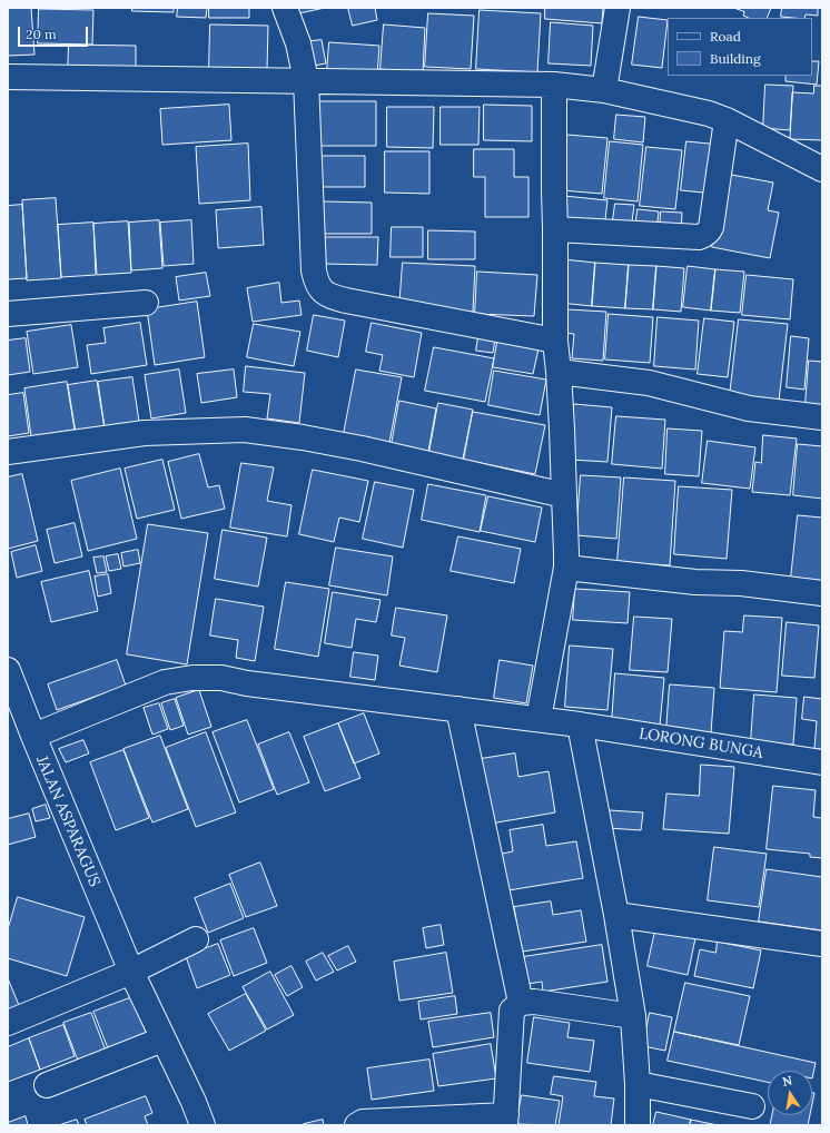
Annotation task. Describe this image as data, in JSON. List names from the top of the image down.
{
  "streets": {
    "street": ["LORONG BUNGA", "JALAN ASPARAGUS"]
  },
  "crossings": [
    ["LORONG BUNGA", "JALAN ASPARAGUS"]
  ],
  "legend": ["Road", "Building"],
  "scale_bar": "20 m",
  "north": "top"
}
